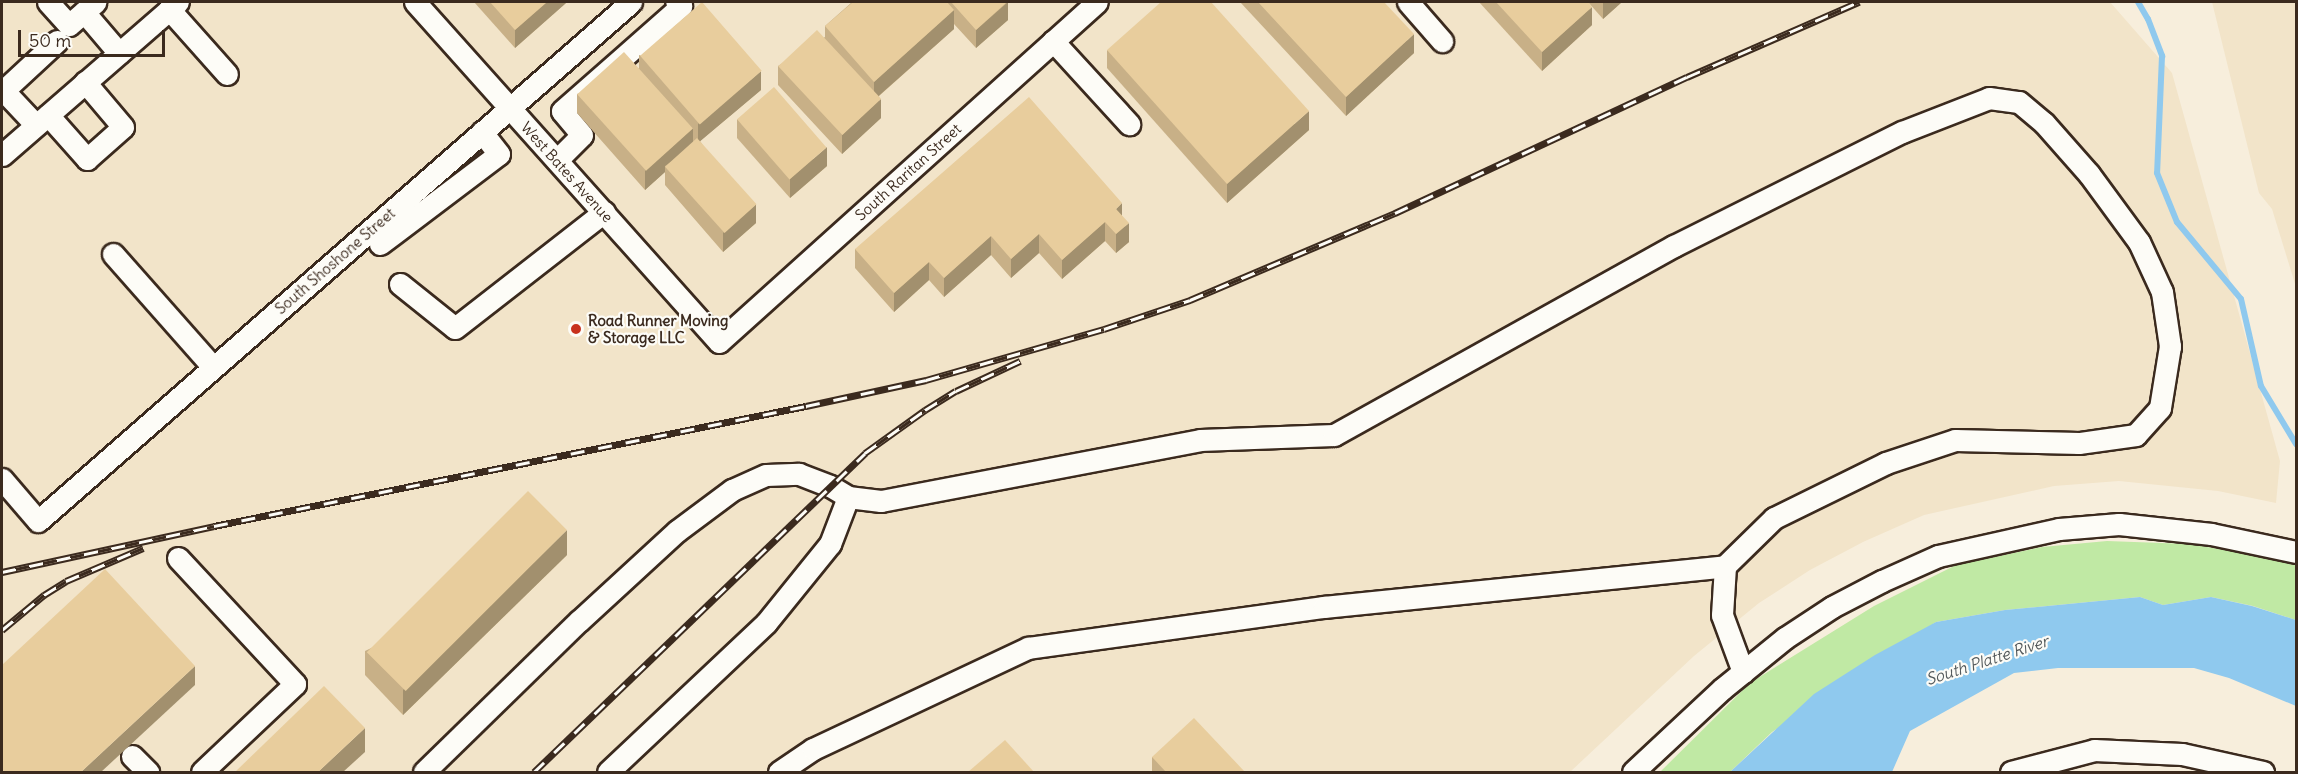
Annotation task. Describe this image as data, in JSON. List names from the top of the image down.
{
  "streets": {
    "street": ["West Bates Avenue", "South Raritan Street", "South Shoshone Street"]
  },
  "crossings": [
    ["West Bates Avenue", "South Raritan Street"],
    ["West Bates Avenue", "South Shoshone Street"]
  ],
  "water": ["South Platte River"],
  "places": ["Road Runner Moving & Storage LLC"],
  "scale_bar": "50 m"
}
